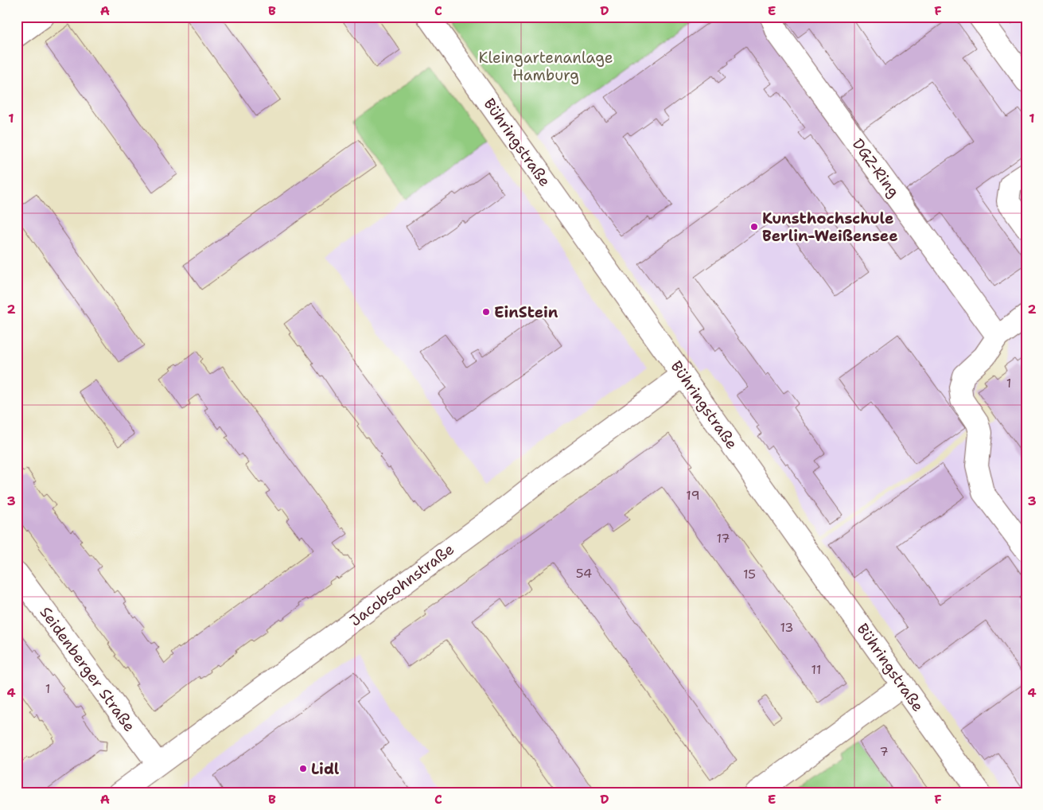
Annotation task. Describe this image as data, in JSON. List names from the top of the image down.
{
  "streets": {
    "street": [
      "Bühringstraße",
      "DGZ-Ring",
      "Jacobsohnstraße",
      "Seidenberger Straße"
    ]
  },
  "crossings": [
    ["Bühringstraße", "Jacobsohnstraße"],
    ["Jacobsohnstraße", "Seidenberger Straße"]
  ],
  "parks": ["Kleingartenanlage Hamburg"],
  "places": ["Kunsthochschule Berlin-Weißensee", "EinStein", "Lidl"],
  "house_numbers": [
    "1",
    "19",
    "17",
    "54",
    "15",
    "13",
    "11",
    "1",
    "7"
  ],
  "grid": {
    "columns": [
      "A",
      "B",
      "C",
      "D",
      "E",
      "F"
    ],
    "rows": [
      "1",
      "2",
      "3",
      "4"
    ]
  }
}
